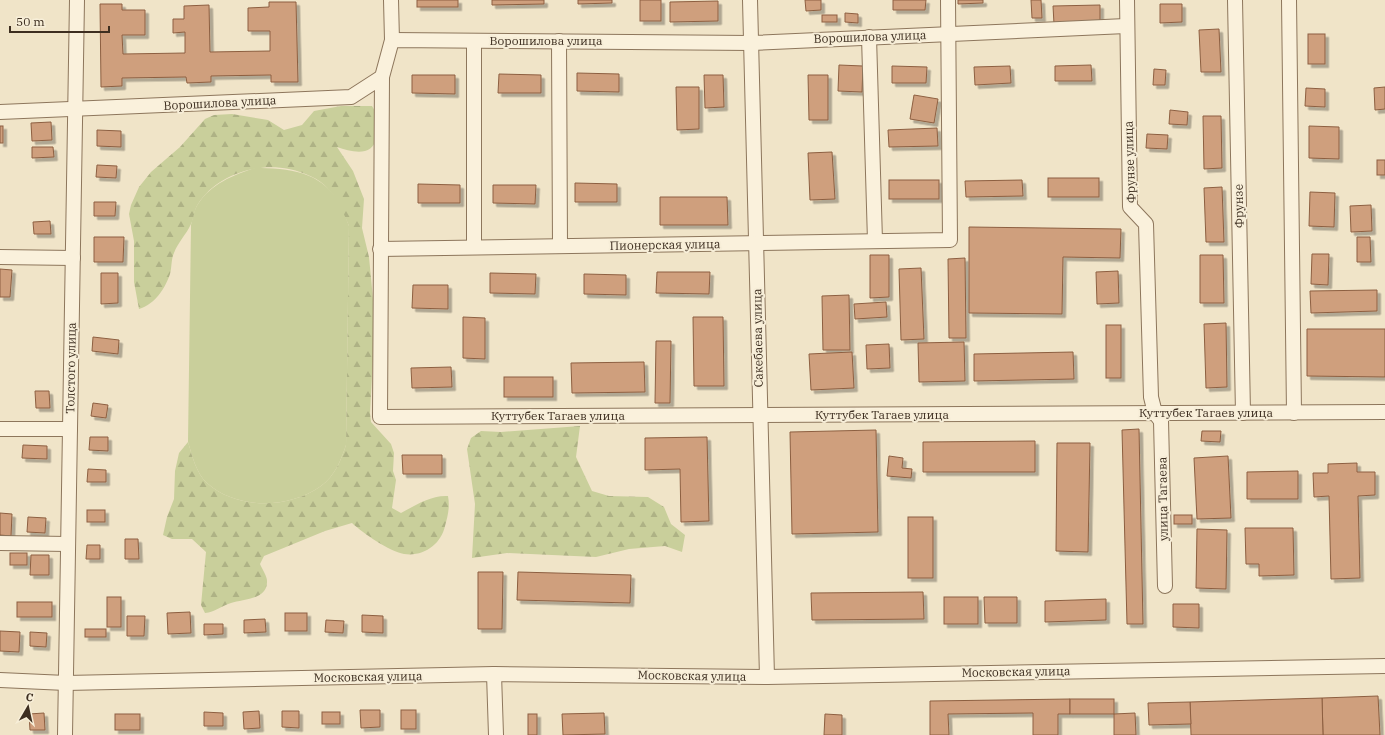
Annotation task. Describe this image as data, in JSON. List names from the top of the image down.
{
  "streets": {
    "street": [
      "Ворошилова улица",
      "Фрунзе улица",
      "Фрунзе",
      "Пионерская улица",
      "Сакебаева улица",
      "Толстого улица",
      "Куттубек Тагаев улица",
      "улица Тагаева",
      "Московская улица"
    ]
  },
  "crossings": [
    ["Ворошилова улица", "Фрунзе улица"],
    ["Ворошилова улица", "Пионерская улица"],
    ["Ворошилова улица", "Сакебаева улица"],
    ["Ворошилова улица", "Толстого улица"],
    ["Фрунзе улица", "Куттубек Тагаев улица"],
    ["Фрунзе улица", "улица Тагаева"],
    ["Фрунзе", "Куттубек Тагаев улица"],
    ["Пионерская улица", "Сакебаева улица"],
    ["Пионерская улица", "Куттубек Тагаев улица"],
    ["Сакебаева улица", "Куттубек Тагаев улица"],
    ["Сакебаева улица", "Московская улица"],
    ["Толстого улица", "Московская улица"],
    ["Куттубек Тагаев улица", "улица Тагаева"]
  ],
  "scale_bar": "50 m",
  "north": "top"
}
